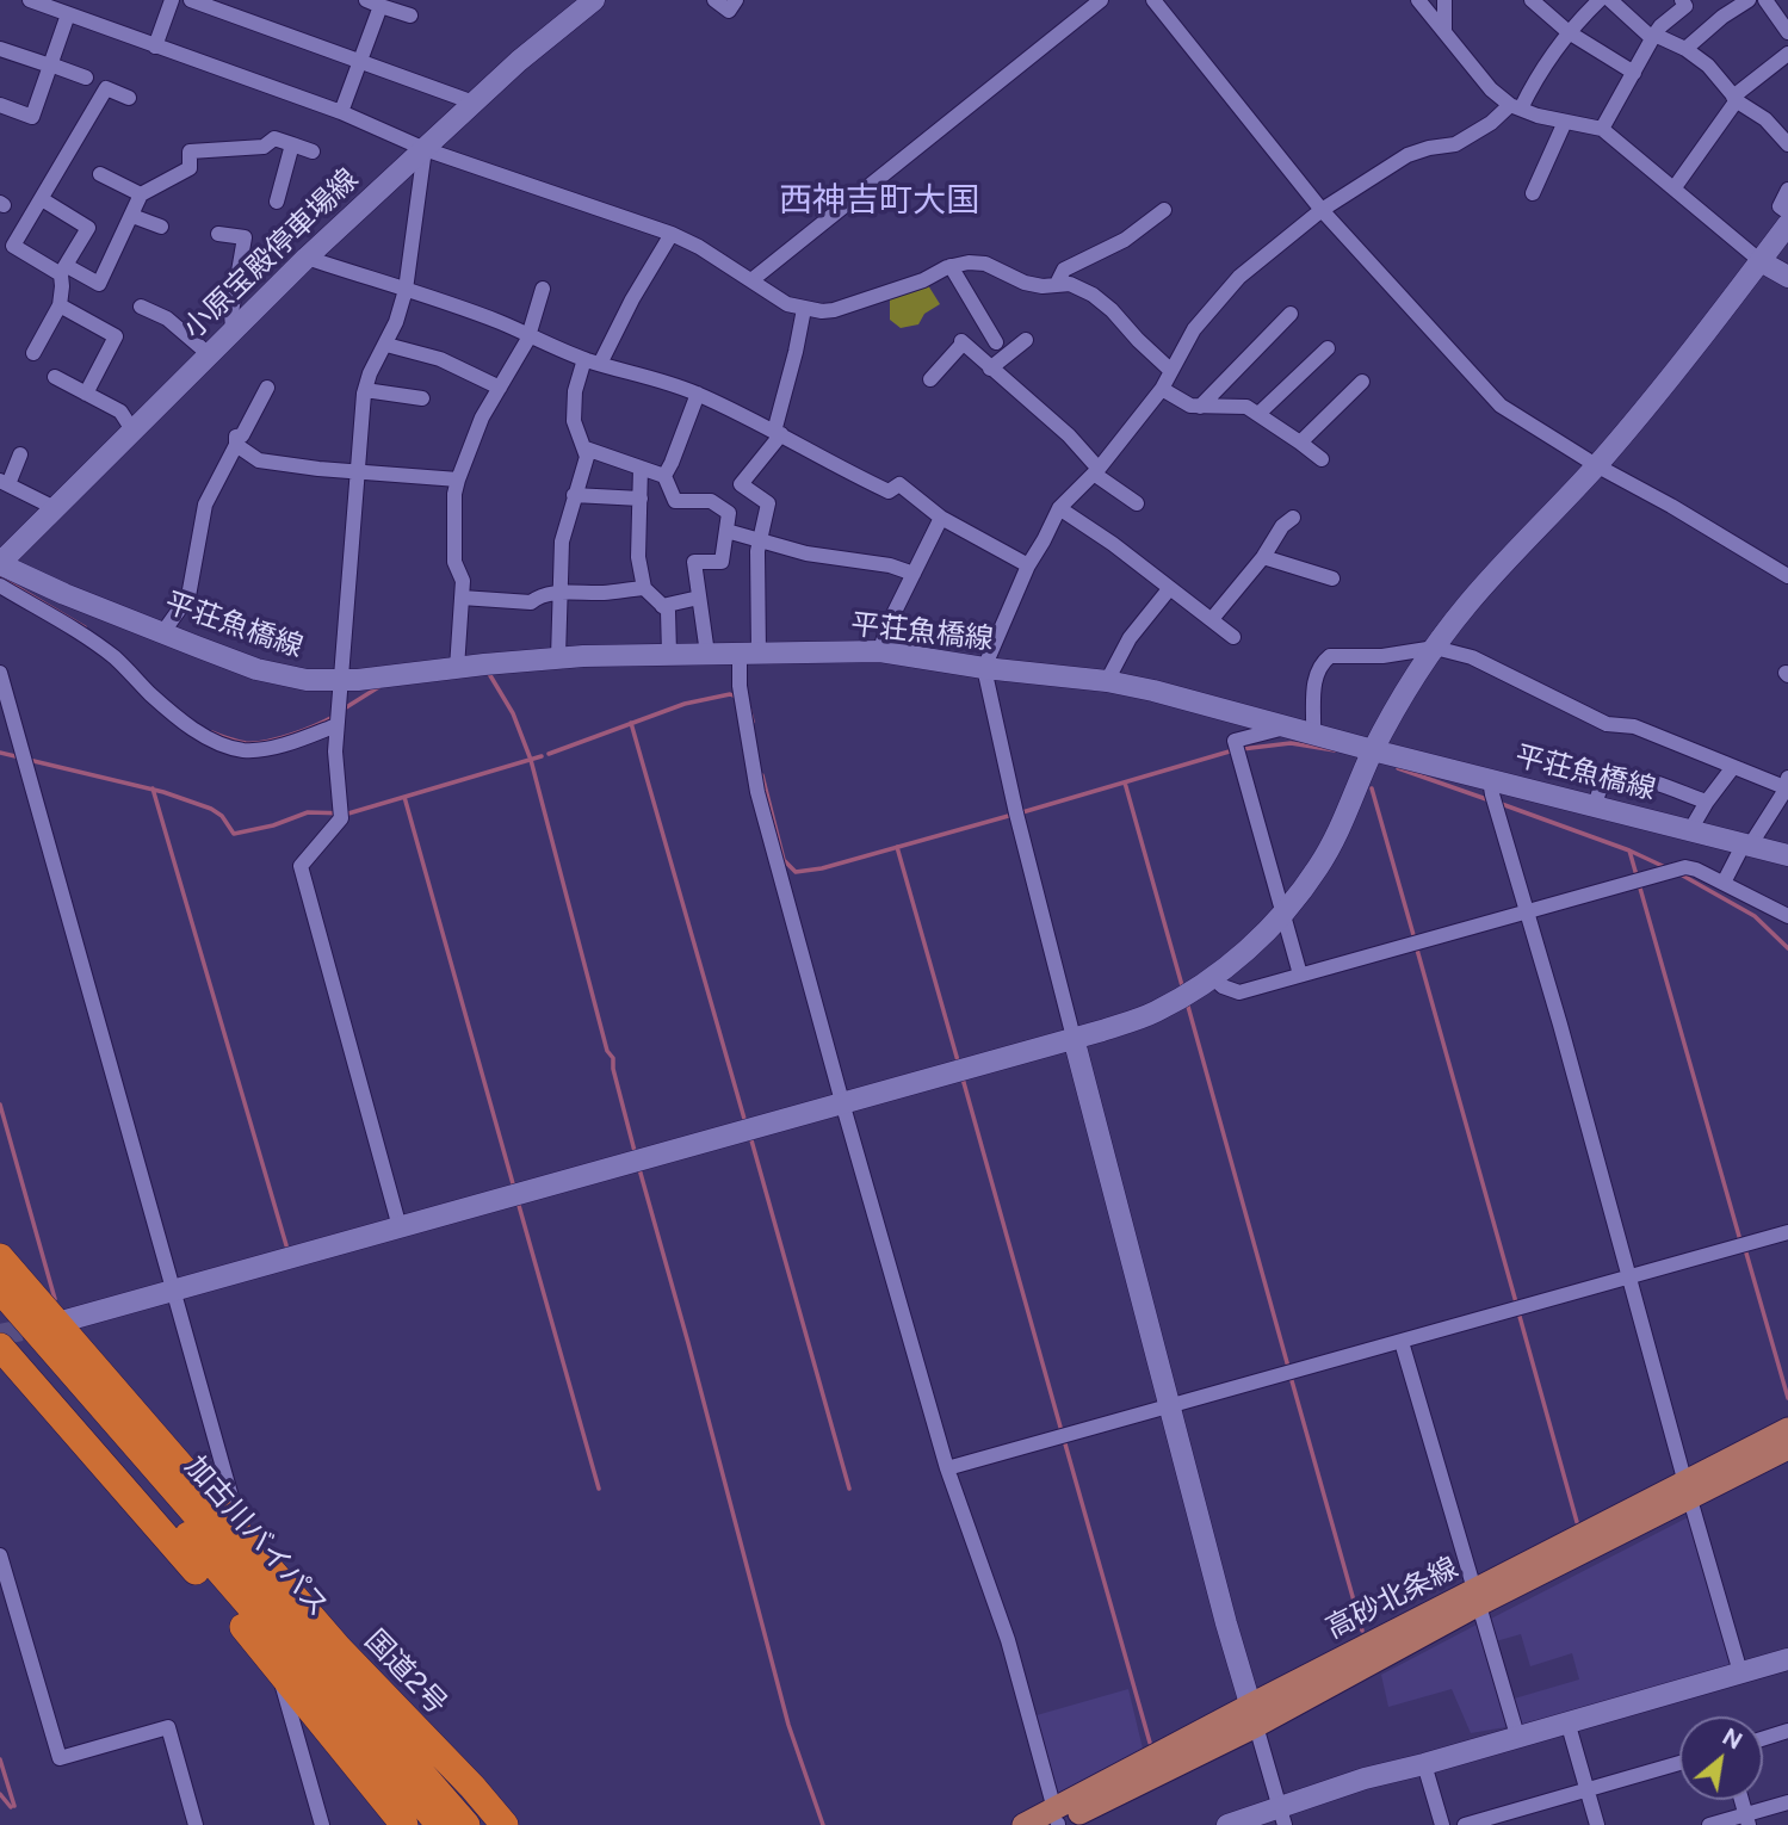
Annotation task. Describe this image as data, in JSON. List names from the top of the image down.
{
  "streets": {
    "highway": ["加古川バイパス", "国道2号"],
    "main road": ["高砂北条線"],
    "street": ["小原宝殿停車場線", "平荘魚橋線"]
  },
  "crossings": [
    ["小原宝殿停車場線", "平荘魚橋線"]
  ],
  "districts": ["西神吉町大国"],
  "north": "top right"
}
